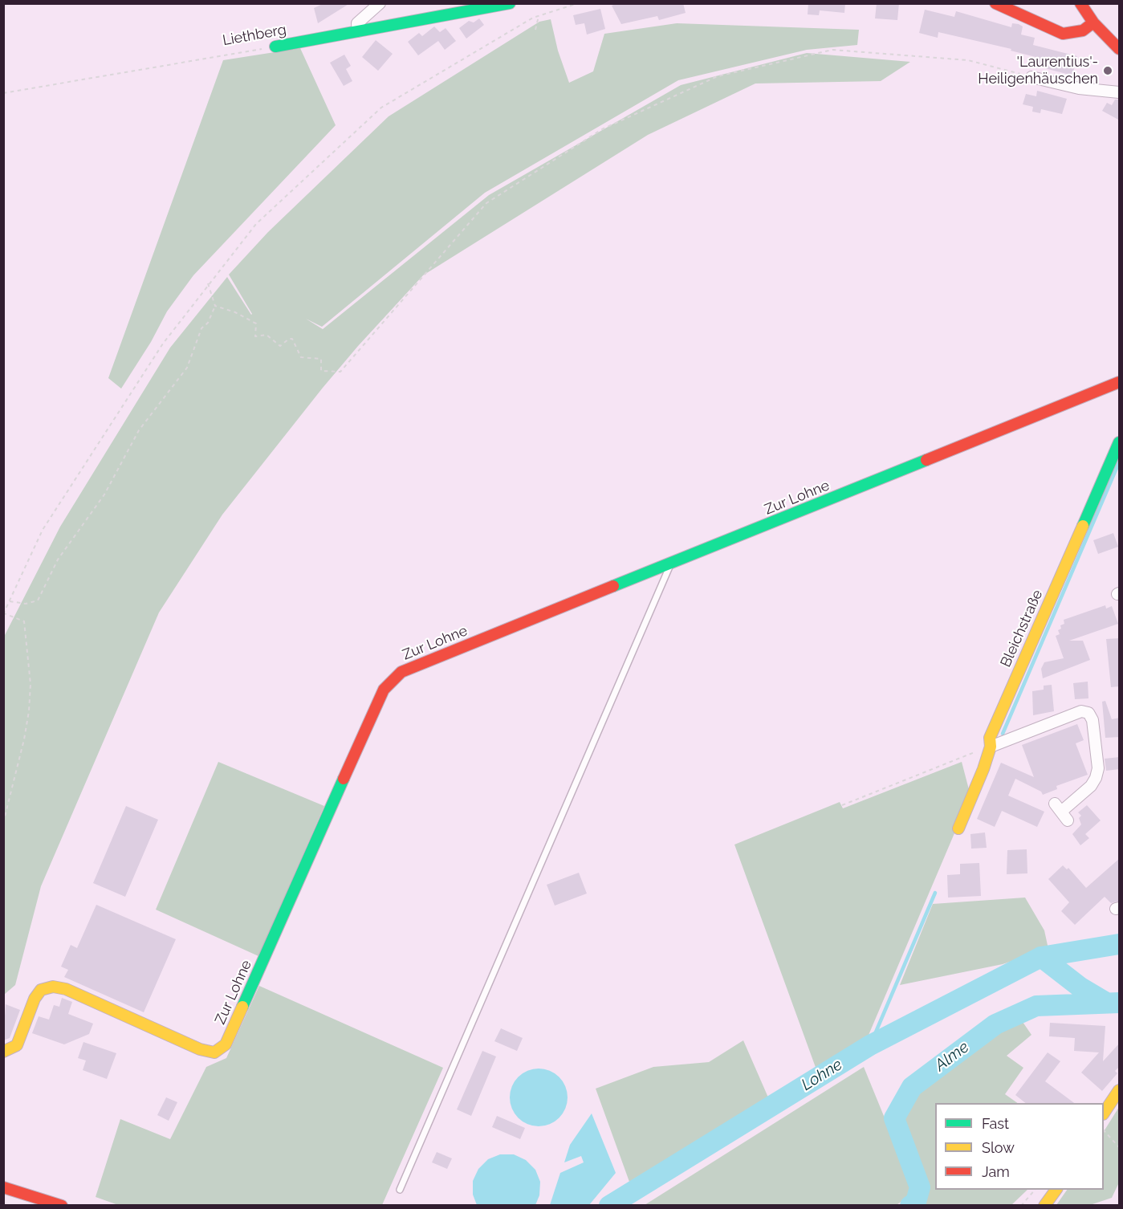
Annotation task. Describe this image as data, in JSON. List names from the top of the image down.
{
  "streets": {
    "main road": ["Liethberg", "Zur Lohne", "Bleichstraße"]
  },
  "water": ["Alme", "Lohne"],
  "places": ["'Laurentius'- Heiligenhäuschen"],
  "legend": ["Fast", "Slow", "Jam"]
}
